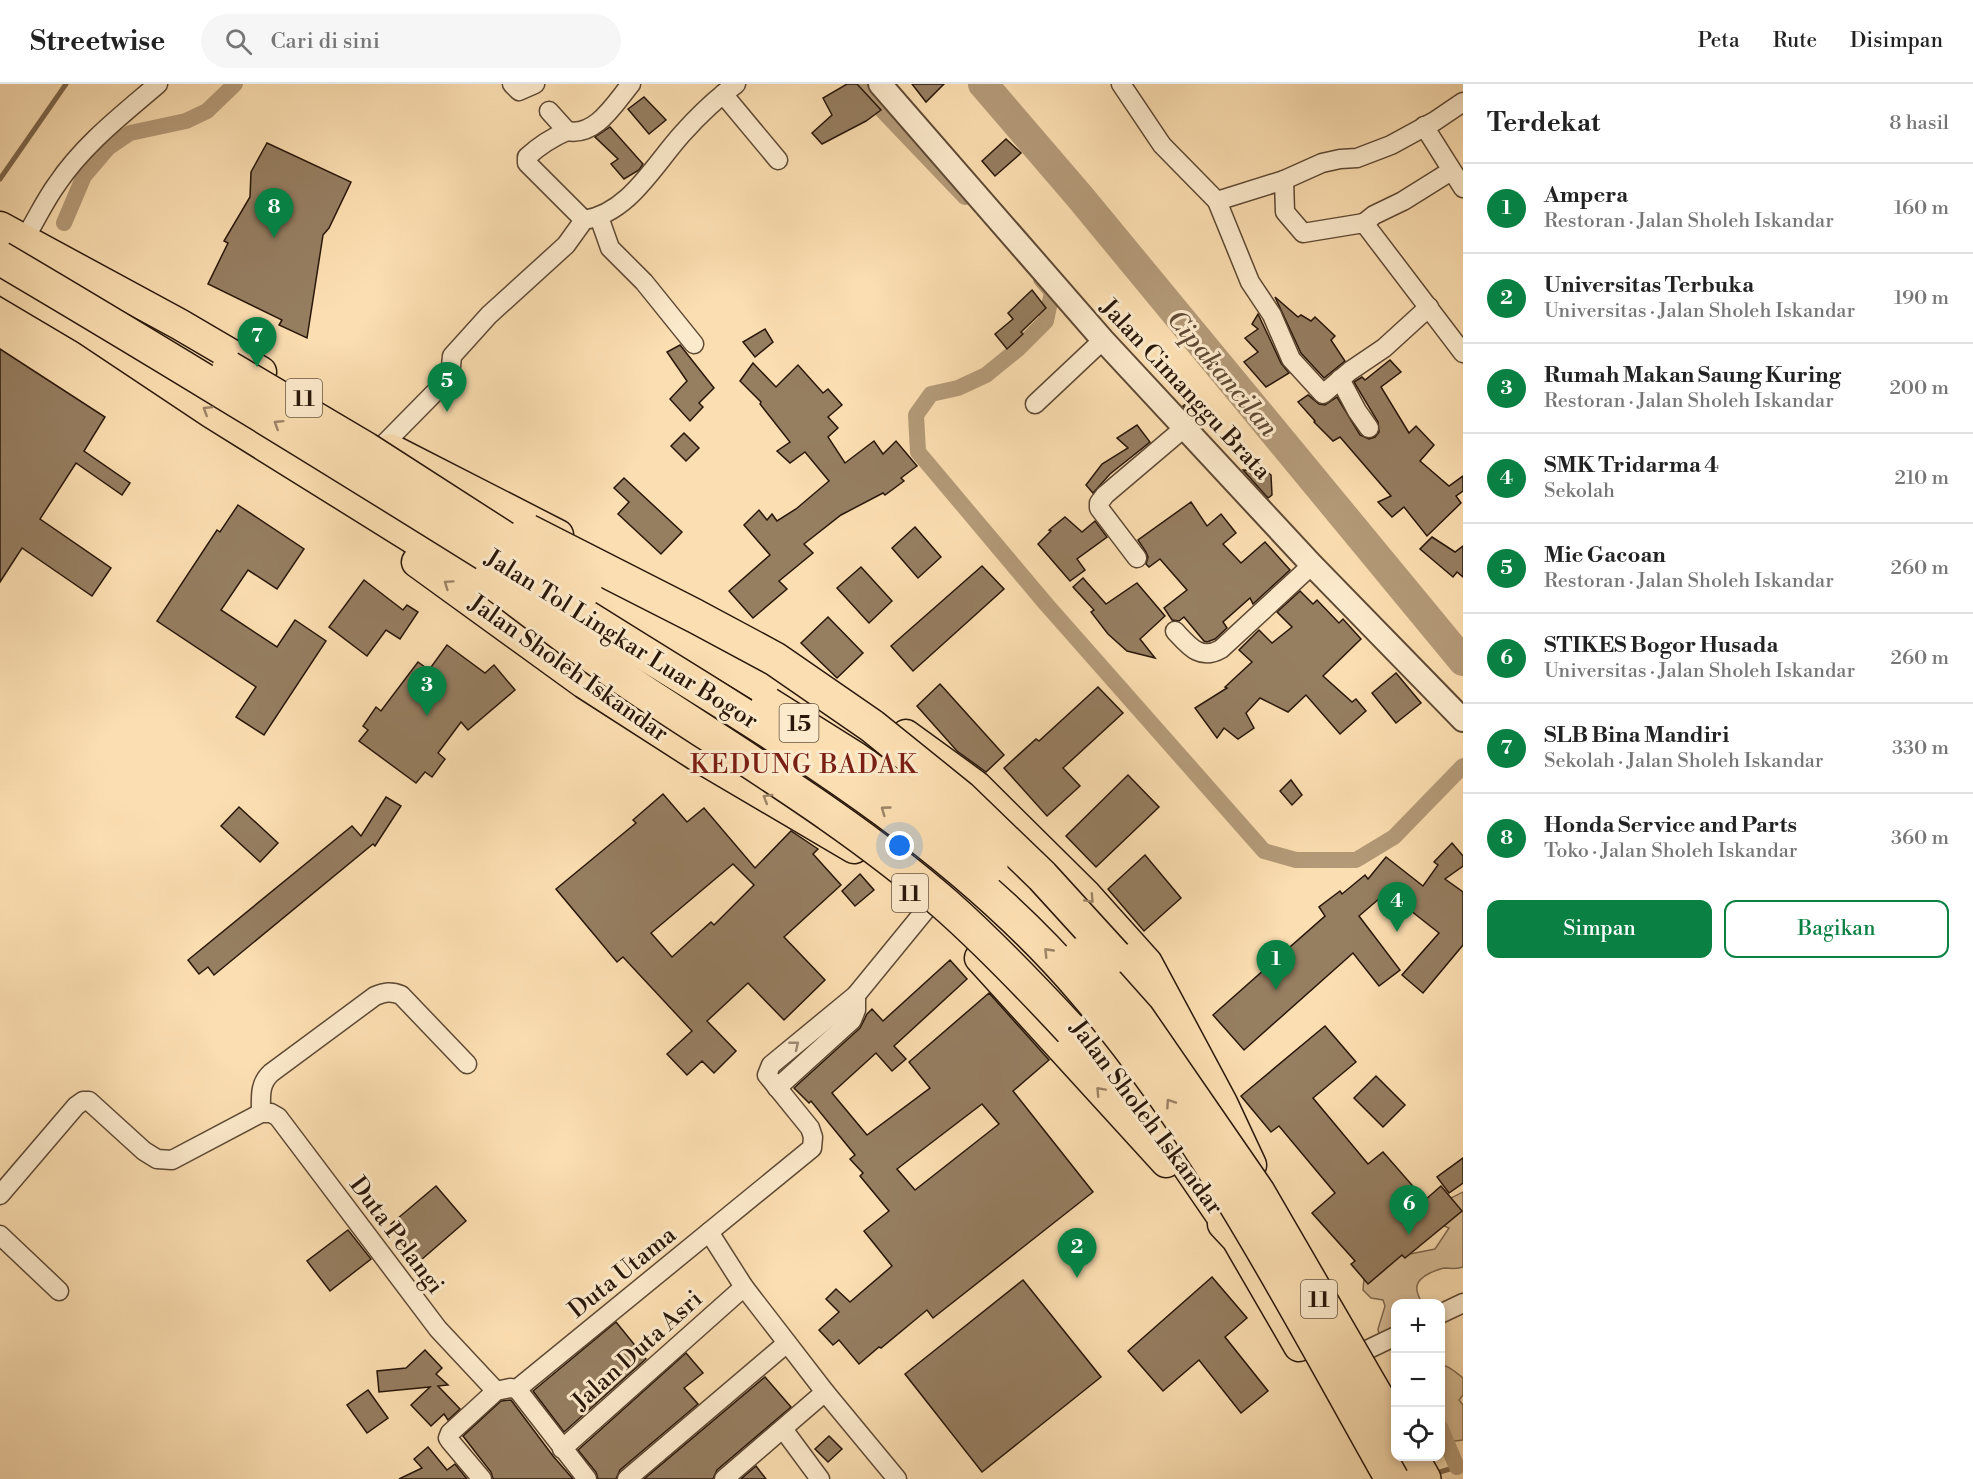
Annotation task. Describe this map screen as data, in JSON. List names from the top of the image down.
{
  "streets": {
    "highway": [
      "11",
      "Jalan Tol Lingkar Luar Bogor",
      "Jalan Sholeh Iskandar",
      "15"
    ],
    "street": [
      "Jalan Cimanggu Brata",
      "Duta Pelangi",
      "Duta Utama",
      "Jalan Duta Asri"
    ]
  },
  "crossings": [
    ["11", "Jalan Tol Lingkar Luar Bogor"],
    ["11", "Jalan Sholeh Iskandar"],
    ["Jalan Tol Lingkar Luar Bogor", "Jalan Sholeh Iskandar"],
    ["Jalan Sholeh Iskandar", "Duta Utama"]
  ],
  "districts": ["KEDUNG BADAK"],
  "water": ["Cipakancilan"],
  "page": {
    "header": "Streetwise",
    "search": "Cari di sini",
    "nav": ["Peta", "Rute", "Disimpan"],
    "heading": ["Terdekat", "8 hasil"],
    "list": [
      {
        "mark": "1",
        "name": "Ampera",
        "note": "Restoran · Jalan Sholeh Iskandar",
        "value": "160 m"
      },
      {
        "mark": "2",
        "name": "Universitas Terbuka",
        "note": "Universitas · Jalan Sholeh Iskandar",
        "value": "190 m"
      },
      {
        "mark": "3",
        "name": "Rumah Makan Saung Kuring",
        "note": "Restoran · Jalan Sholeh Iskandar",
        "value": "200 m"
      },
      {
        "mark": "4",
        "name": "SMK Tridarma 4",
        "note": "Sekolah",
        "value": "210 m"
      },
      {
        "mark": "5",
        "name": "Mie Gacoan",
        "note": "Restoran · Jalan Sholeh Iskandar",
        "value": "260 m"
      },
      {
        "mark": "6",
        "name": "STIKES Bogor Husada",
        "note": "Universitas · Jalan Sholeh Iskandar",
        "value": "260 m"
      },
      {
        "mark": "7",
        "name": "SLB Bina Mandiri",
        "note": "Sekolah · Jalan Sholeh Iskandar",
        "value": "330 m"
      },
      {
        "mark": "8",
        "name": "Honda Service and Parts",
        "note": "Toko · Jalan Sholeh Iskandar",
        "value": "360 m"
      }
    ],
    "pins": [
      "8",
      "7",
      "5",
      "3",
      "4",
      "1",
      "6",
      "2"
    ],
    "buttons": ["Simpan", "Bagikan"],
    "map_buttons": ["+", "−"]
  }
}
